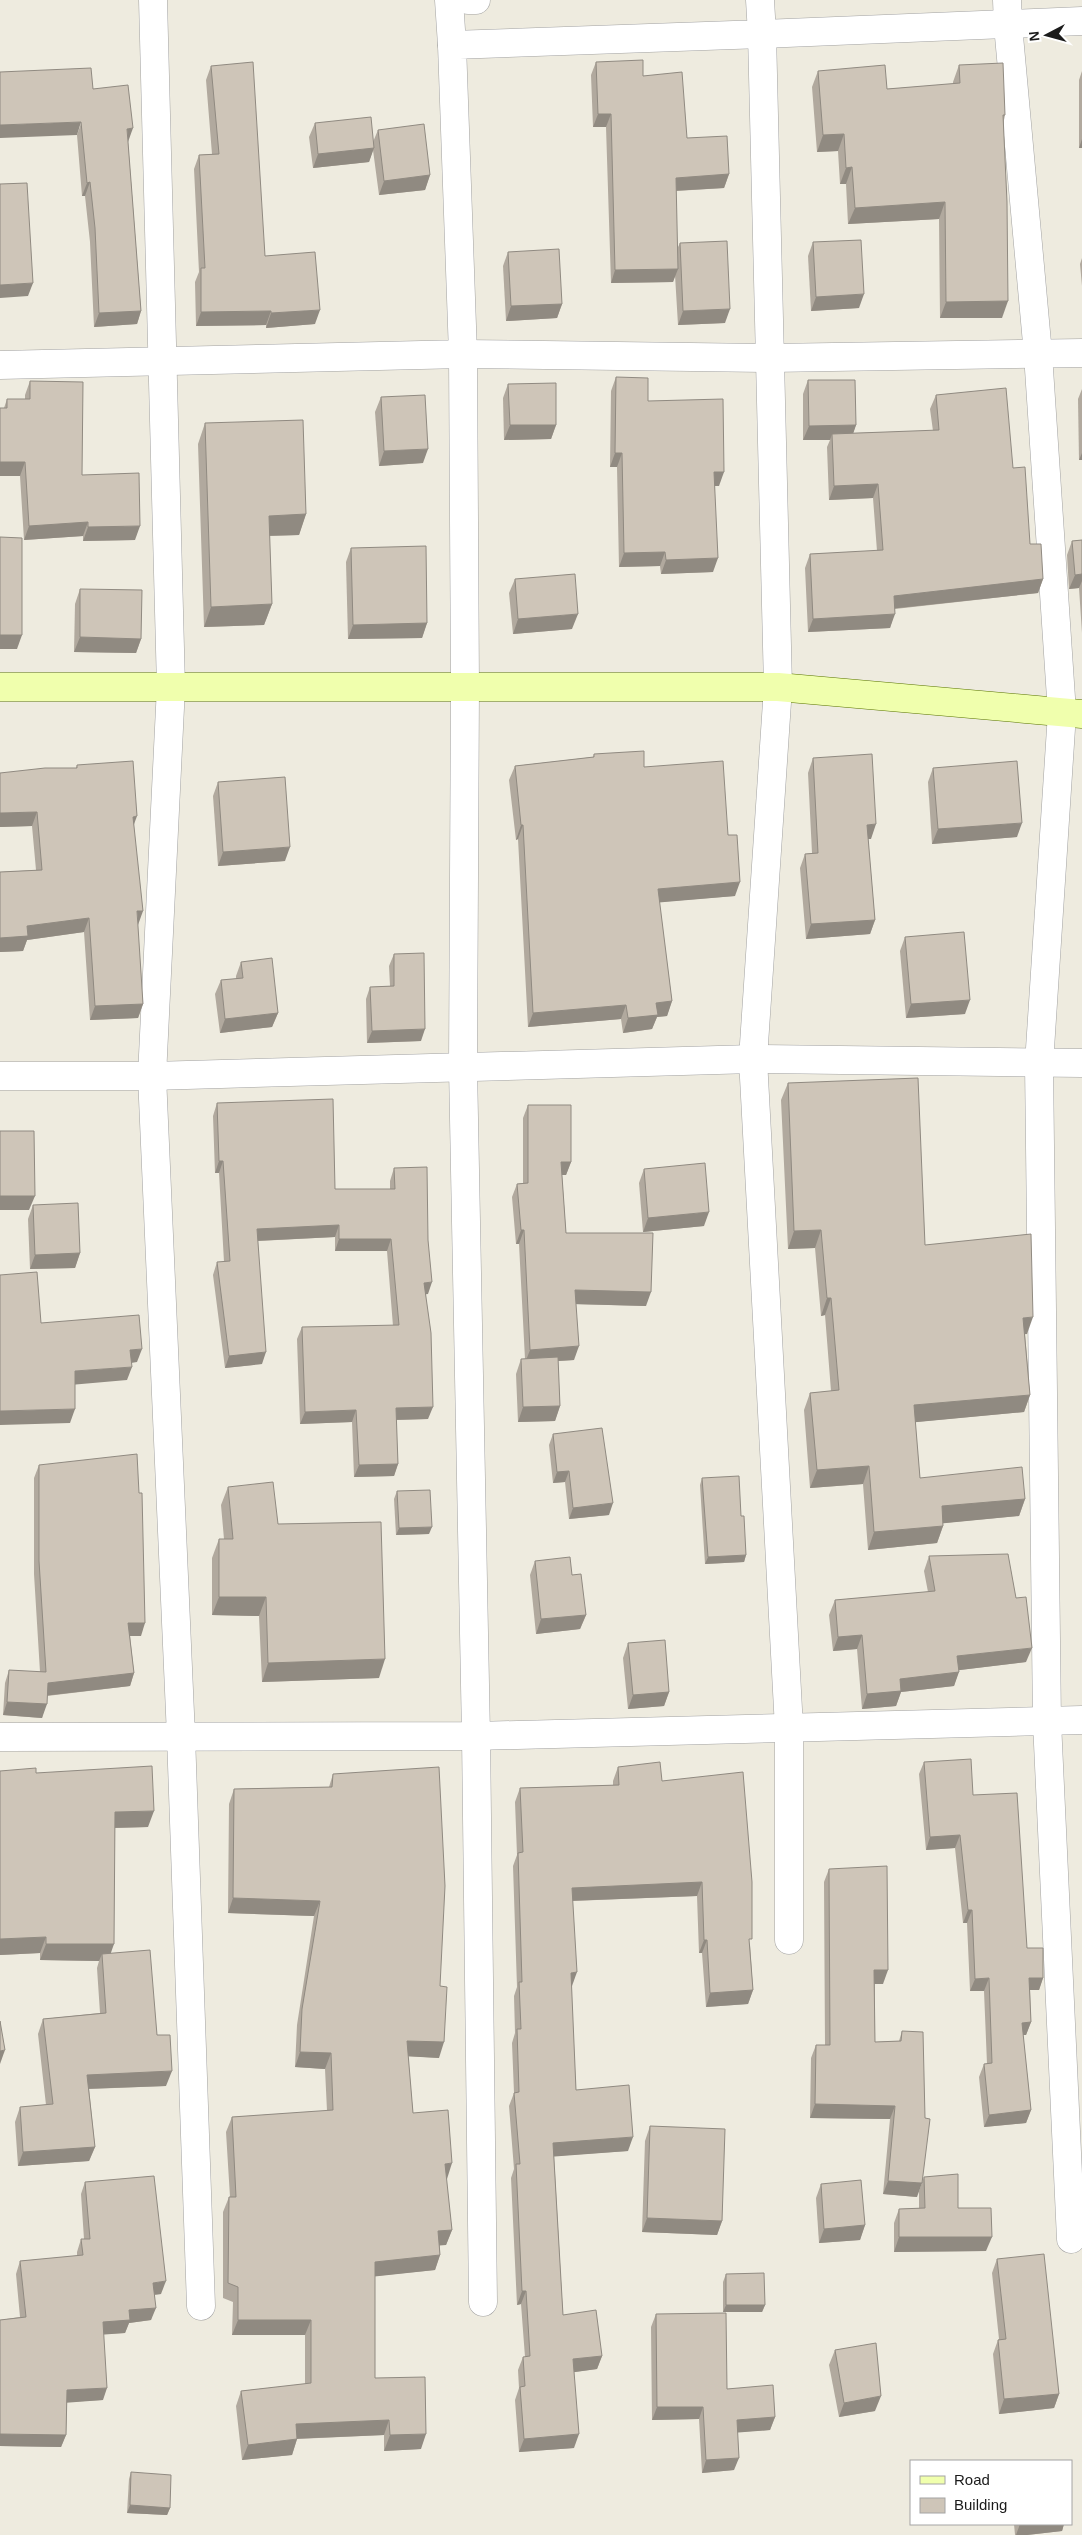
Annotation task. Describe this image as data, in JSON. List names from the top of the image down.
{
  "legend": ["Road", "Building"],
  "north": "left"
}
